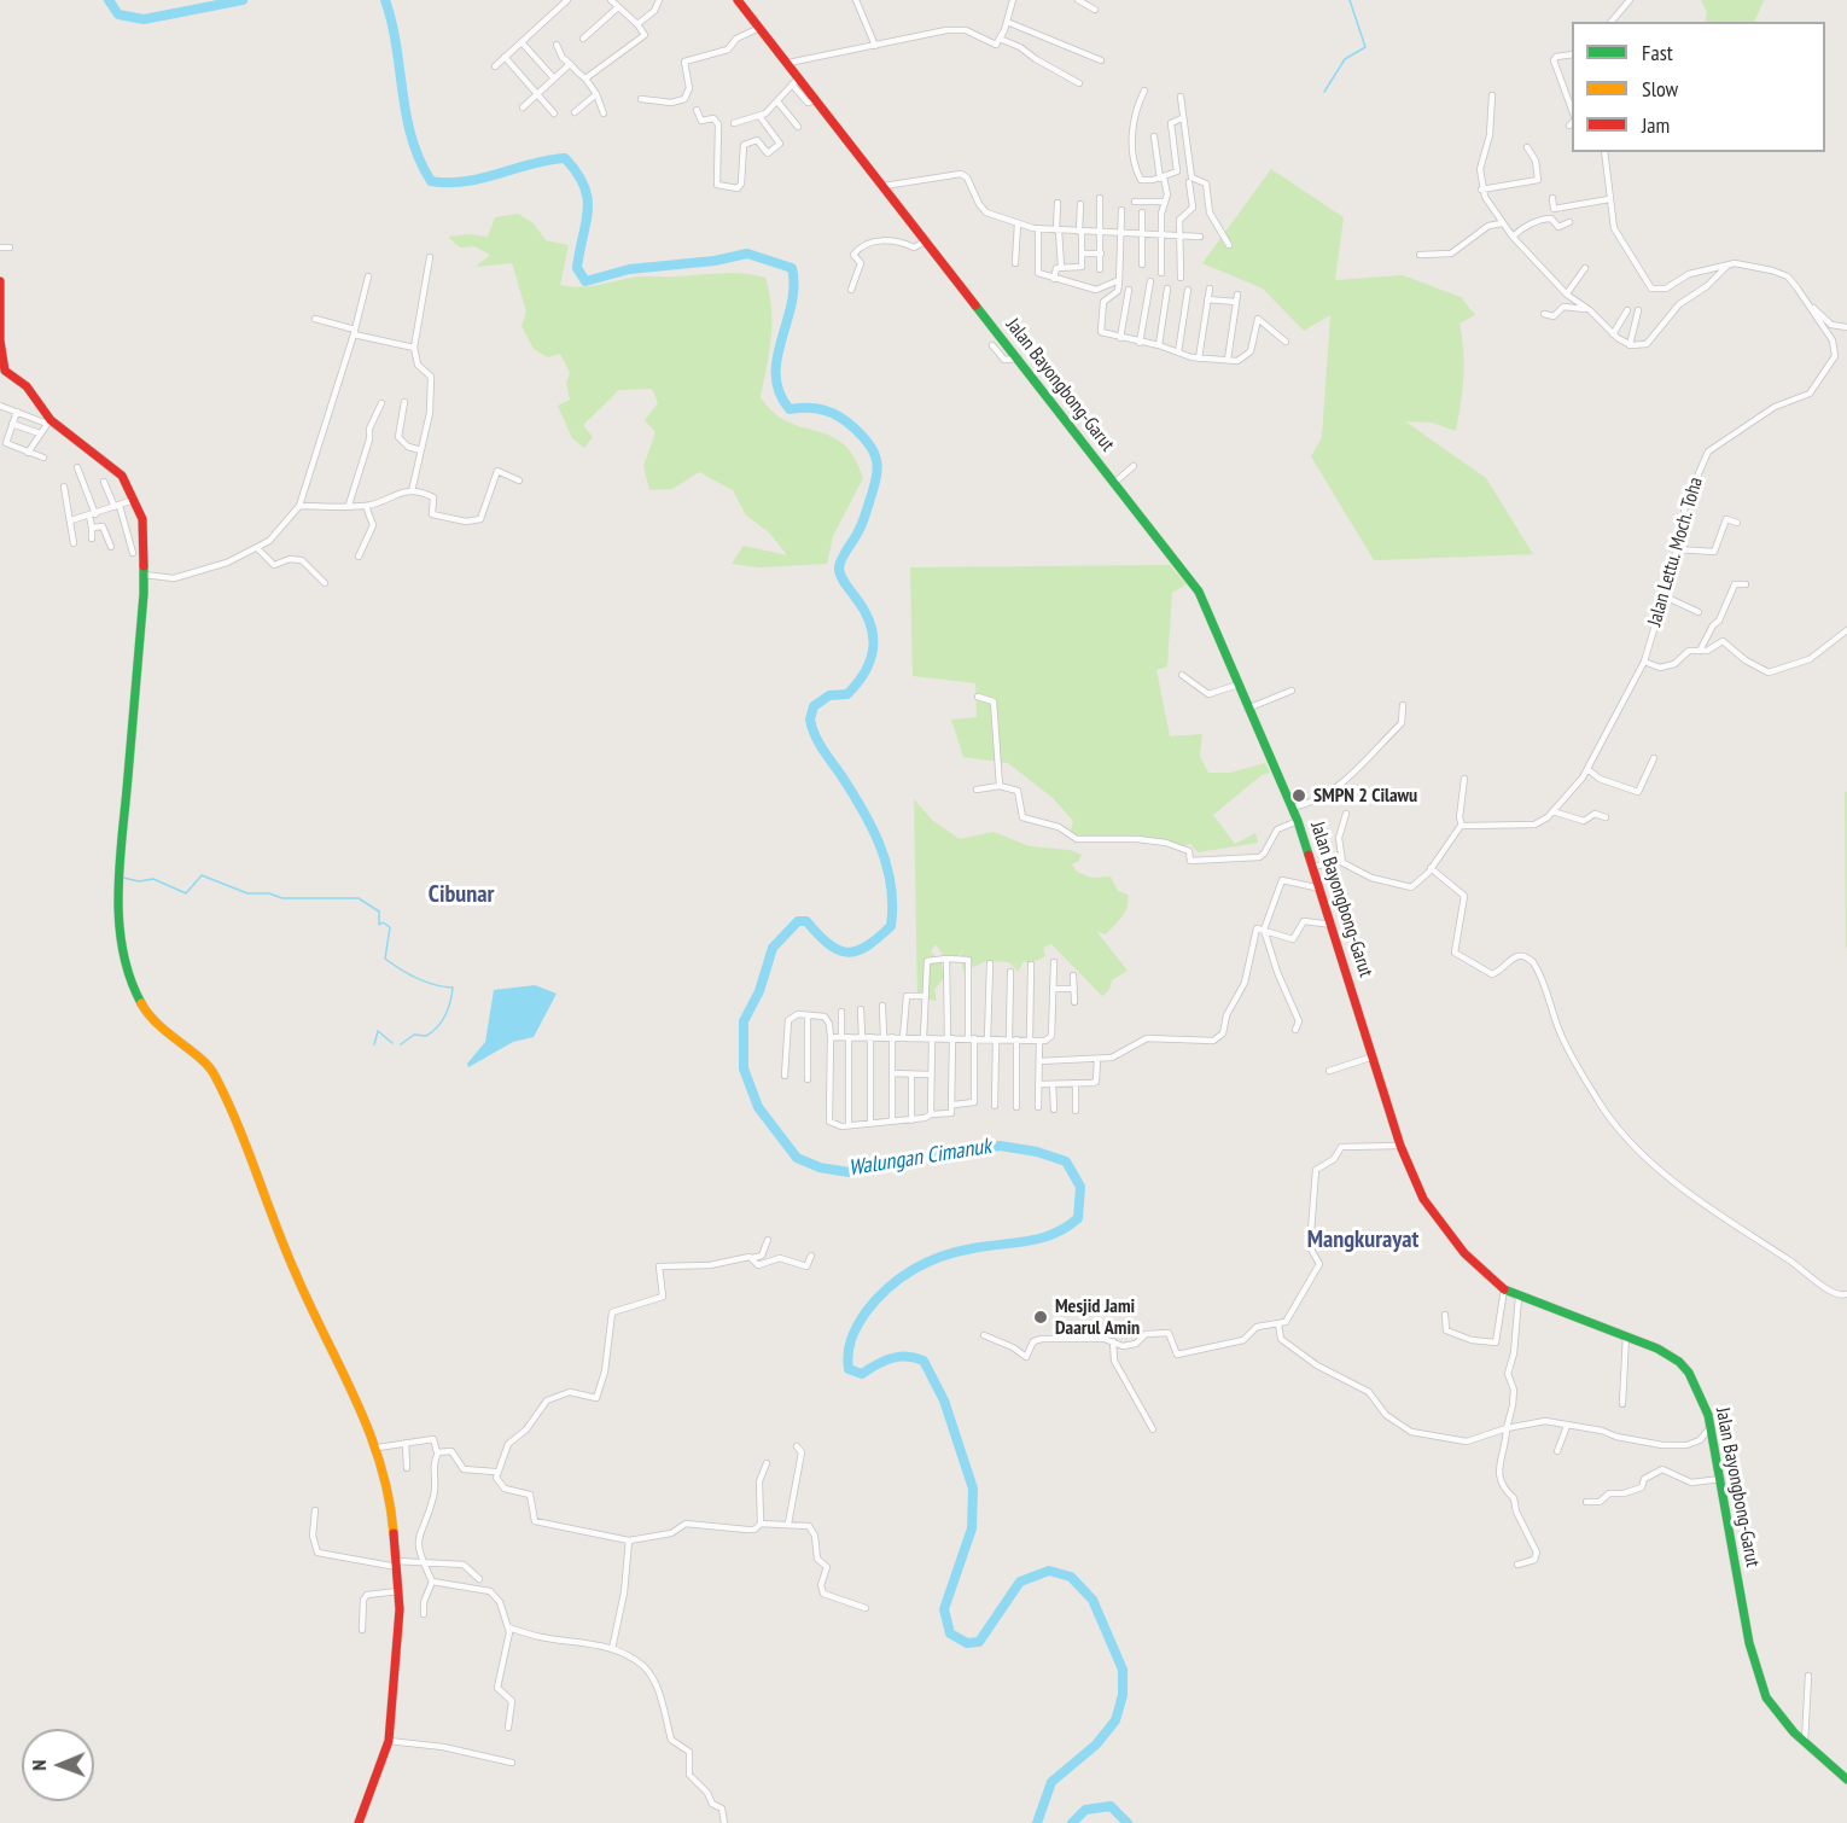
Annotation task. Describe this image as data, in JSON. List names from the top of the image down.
{
  "streets": {
    "main road": ["Jalan Bayongbong-Garut"],
    "street": ["Jalan Lettu. Moch. Toha"]
  },
  "districts": ["Cibunar", "Mangkurayat"],
  "water": ["Walungan Cimanuk"],
  "places": ["SMPN 2 Cilawu", "Mesjid Jami Daarul Amin"],
  "legend": ["Fast", "Slow", "Jam"],
  "north": "left"
}
